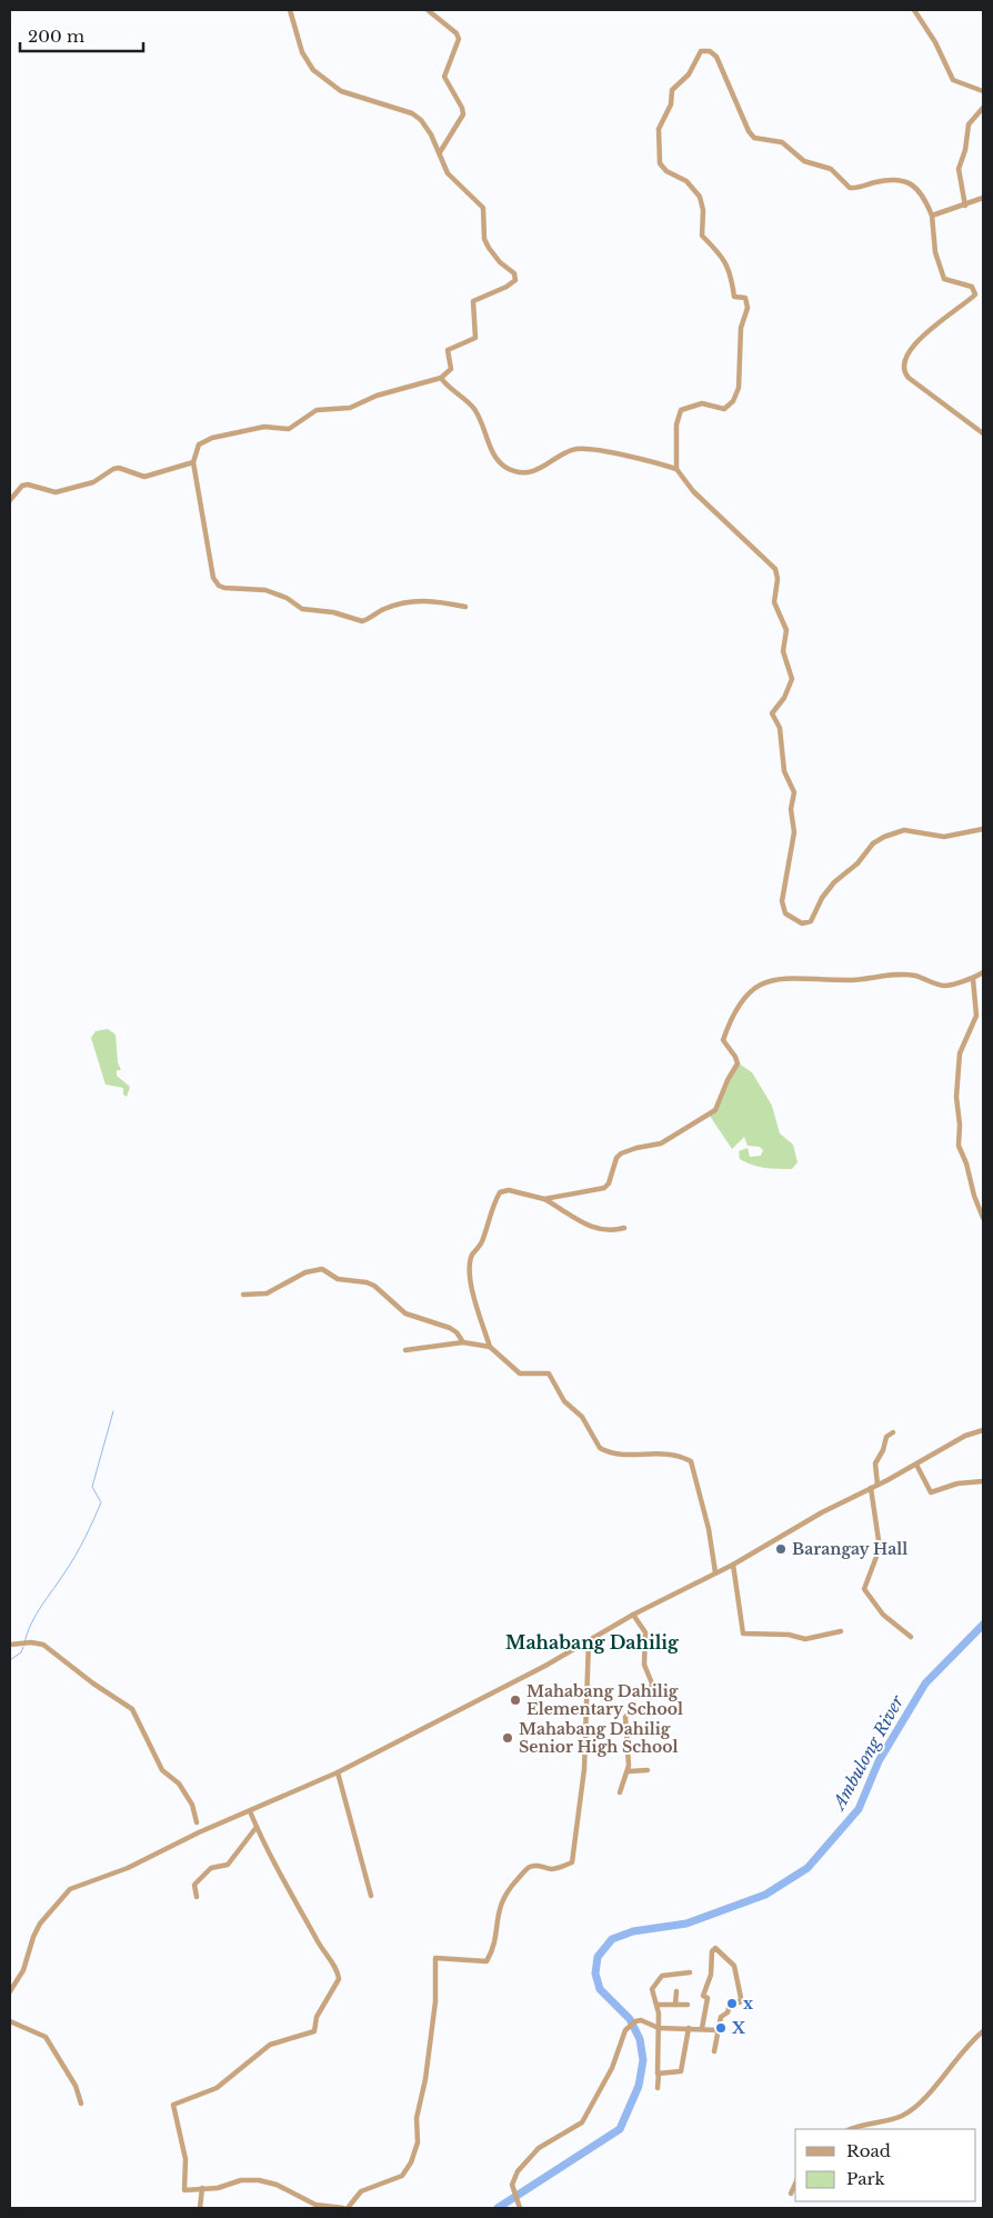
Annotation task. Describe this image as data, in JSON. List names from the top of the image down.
{
  "districts": ["Mahabang Dahilig"],
  "water": ["Ambulong River"],
  "places": [
    "Barangay Hall",
    "Mahabang Dahilig Elementary School",
    "Mahabang Dahilig Senior High School",
    "x",
    "X"
  ],
  "legend": ["Road", "Park"],
  "scale_bar": "200 m"
}
